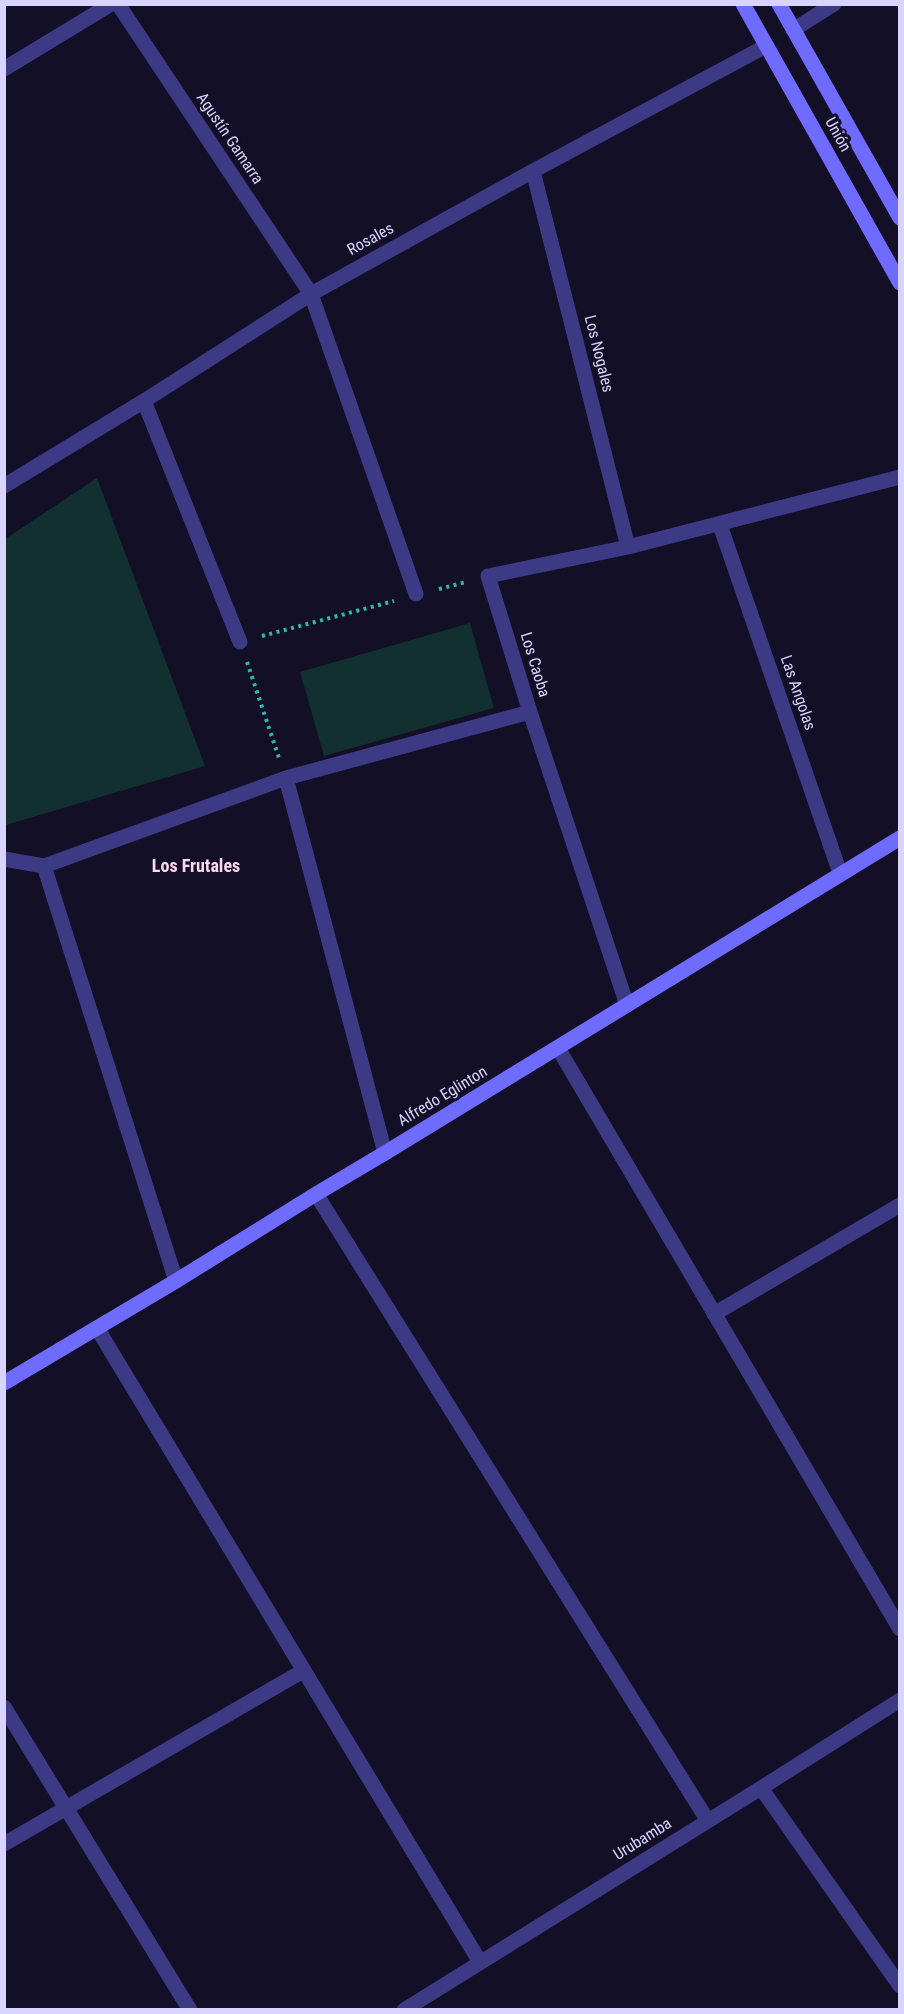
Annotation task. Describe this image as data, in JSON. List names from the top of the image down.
{
  "streets": {
    "main road": ["Unión", "Alfredo Eglinton"],
    "street": [
      "Agustín Gamarra",
      "Rosales",
      "Los Nogales",
      "Los Caoba",
      "Las Angolas",
      "Urubamba"
    ]
  },
  "crossings": [
    ["Unión", "Rosales"],
    ["Agustín Gamarra", "Rosales"],
    ["Rosales", "Los Nogales"],
    ["Las Angolas", "Alfredo Eglinton"]
  ],
  "districts": ["Los Frutales"]
}
